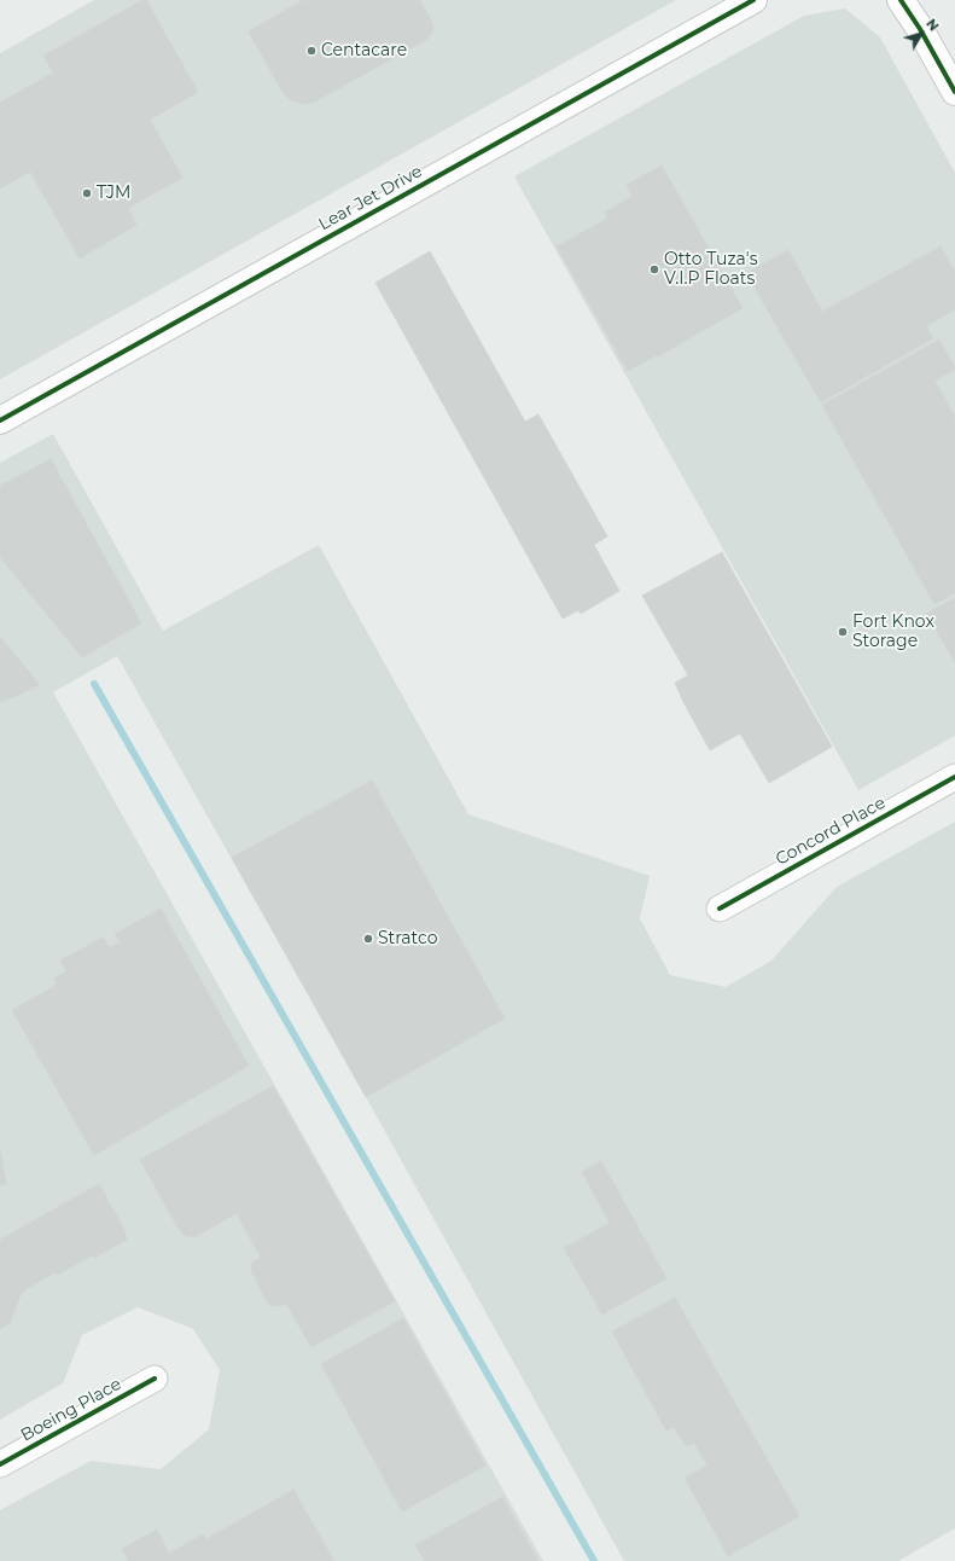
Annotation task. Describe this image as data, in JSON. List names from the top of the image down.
{
  "streets": {
    "street": ["Lear Jet Drive", "Concord Place", "Boeing Place"]
  },
  "places": [
    "Centacare",
    "TJM",
    "Otto Tuza's V.I.P Floats",
    "Fort Knox Storage",
    "Stratco"
  ],
  "north": "top right"
}
